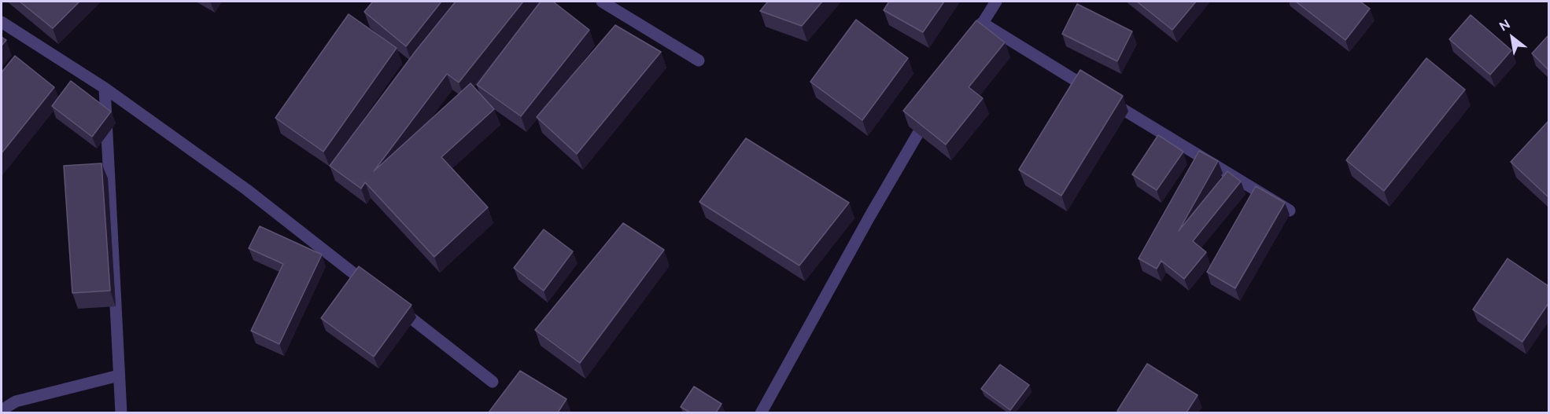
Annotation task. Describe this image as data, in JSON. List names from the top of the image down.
{
  "north": "top left"
}
